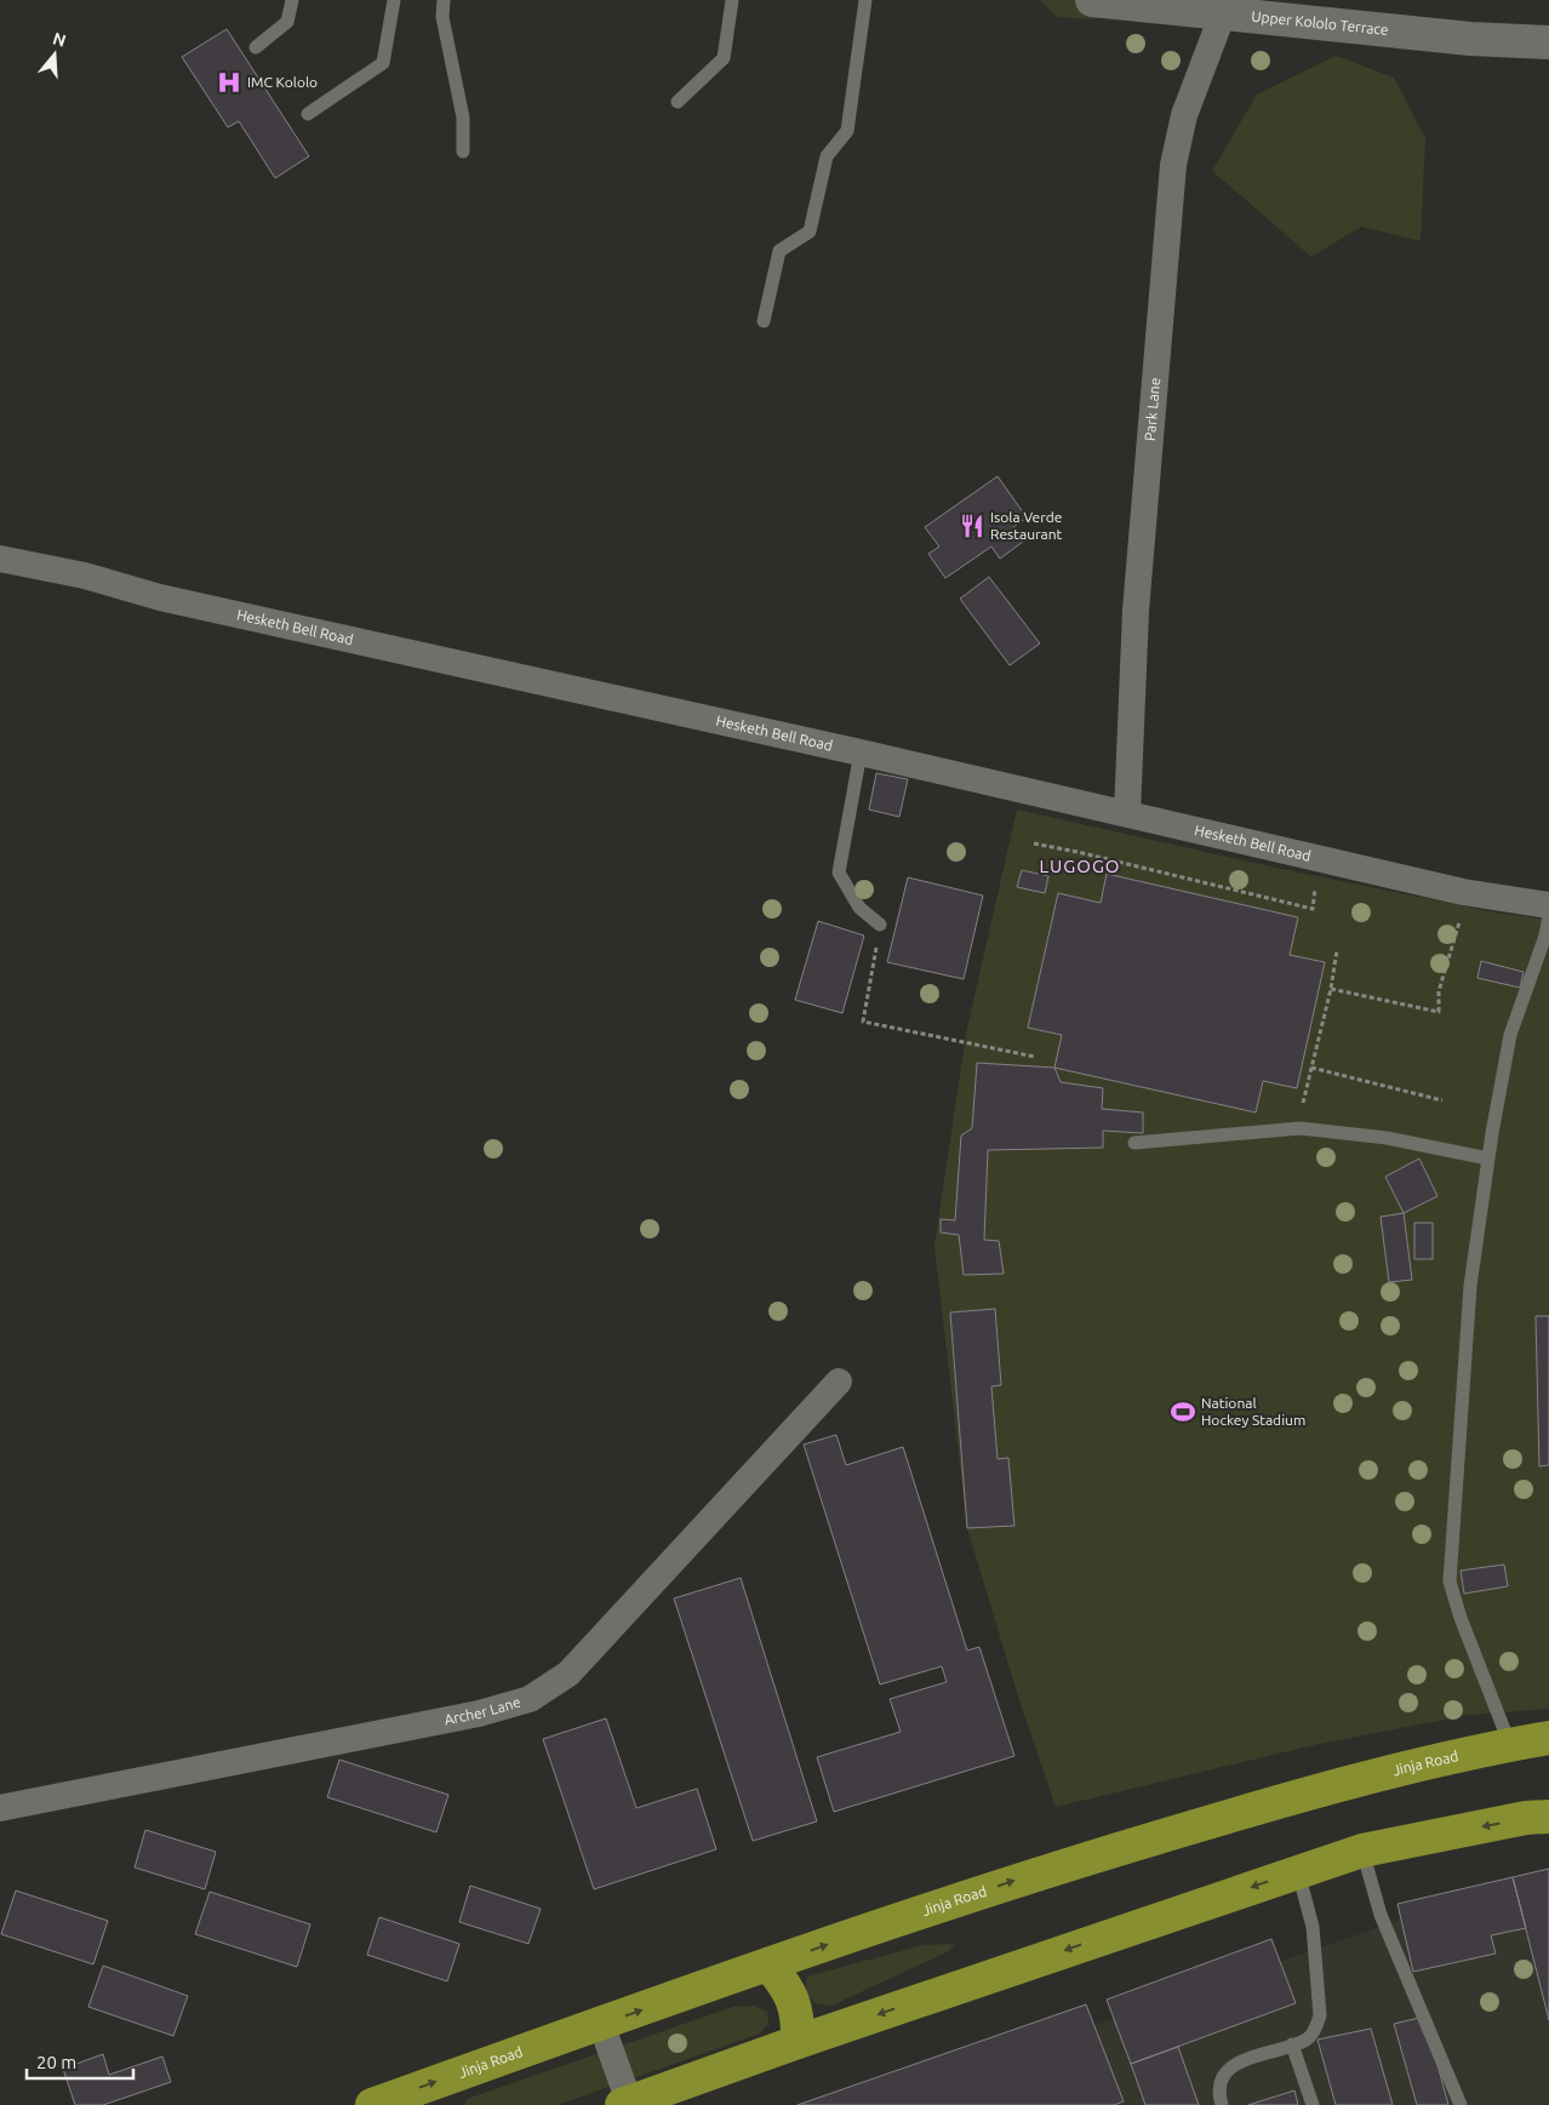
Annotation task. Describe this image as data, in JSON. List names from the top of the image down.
{
  "streets": {
    "highway": ["Jinja Road"],
    "main road": ["Upper Kololo Terrace"],
    "street": ["Park Lane", "Hesketh Bell Road", "Archer Lane"]
  },
  "crossings": [
    ["Upper Kololo Terrace", "Park Lane"],
    ["Park Lane", "Hesketh Bell Road"]
  ],
  "districts": ["LUGOGO"],
  "places": {
    "hospital": ["IMC Kololo"],
    "restaurant": ["Isola Verde Restaurant"],
    "sports": ["National Hockey Stadium"]
  },
  "scale_bar": "20 m",
  "north": "top"
}
